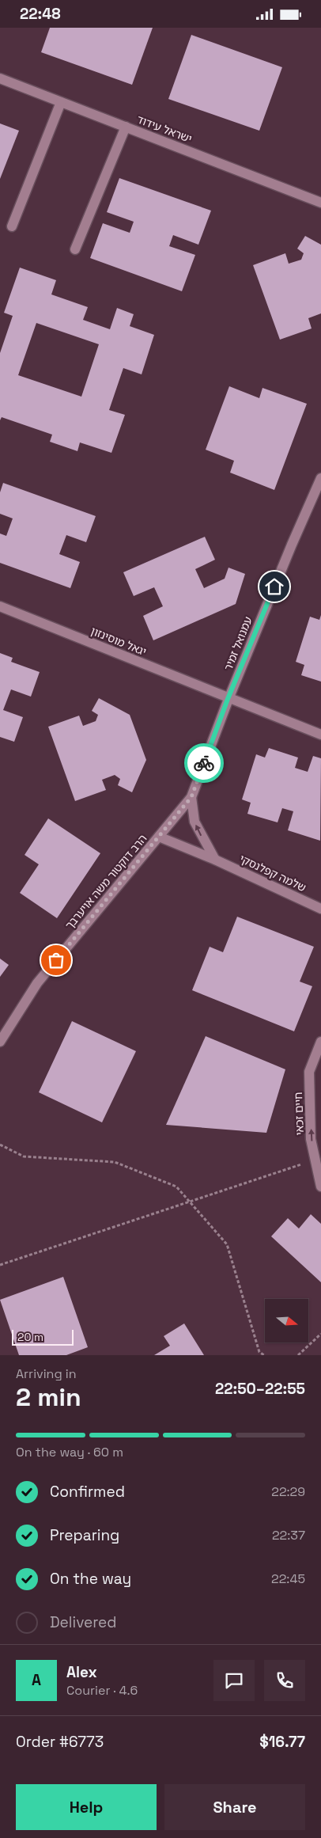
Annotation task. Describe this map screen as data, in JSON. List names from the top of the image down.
{
  "streets": {
    "street": [
      "ישראל עידוד",
      "יגאל מוסינזון",
      "עמנואל זמיר",
      "שלמה קפלנסקי",
      "הרב דוקטור משה אויערבך",
      "חיים זכאי"
    ]
  },
  "crossings": [
    ["יגאל מוסינזון", "עמנואל זמיר"],
    ["עמנואל זמיר", "הרב דוקטור משה אויערבך"],
    ["שלמה קפלנסקי", "הרב דוקטור משה אויערבך"]
  ],
  "one_way": ["חיים זכאי"],
  "scale_bar": "20 m",
  "north": "right",
  "page": {
    "status": "22:48",
    "scale": "20 m",
    "heading": ["2 min", "Arriving in", "22:50–22:55"],
    "panel": [
      "Alex",
      "Courier · 4.6",
      "Order #6773",
      "$16.77"
    ],
    "bar": "On the way · 60 m",
    "list": [
      ["Confirmed", "22:29"],
      ["Preparing", "22:37"],
      ["On the way", "22:45"],
      "Delivered"
    ],
    "round": "A",
    "buttons": ["Help", "Share"]
  }
}
